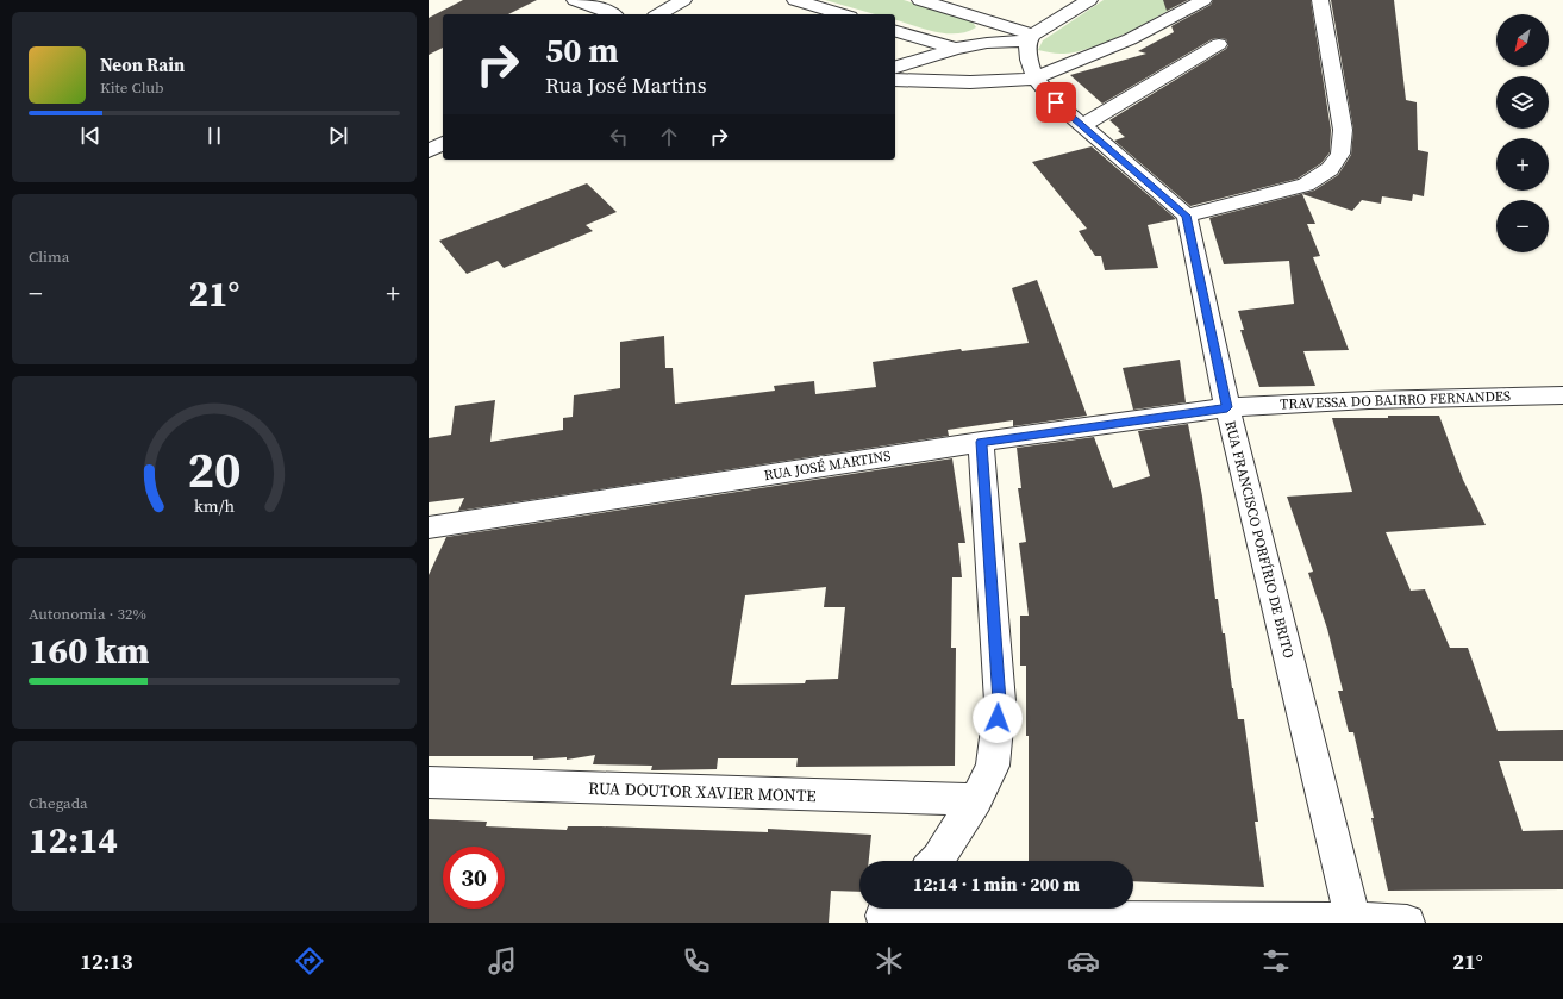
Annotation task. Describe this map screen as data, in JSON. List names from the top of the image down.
{
  "streets": {
    "street": [
      "TRAVESSA DO BAIRRO FERNANDES",
      "RUA JOSÉ MARTINS",
      "RUA FRANCISCO PORFÍRIO DE BRITO",
      "RUA DOUTOR XAVIER MONTE"
    ]
  },
  "crossings": [
    ["TRAVESSA DO BAIRRO FERNANDES", "RUA JOSÉ MARTINS"],
    ["TRAVESSA DO BAIRRO FERNANDES", "RUA FRANCISCO PORFÍRIO DE BRITO"],
    ["RUA JOSÉ MARTINS", "RUA FRANCISCO PORFÍRIO DE BRITO"]
  ],
  "north": "bottom left",
  "page": {
    "map_buttons": ["+", "−"],
    "turn": ["50 m", "Rua José Martins"],
    "song": ["Neon Rain", "Kite Club"],
    "tile": [
      "Clima",
      ["Autonomia · 32%", "160 km"],
      ["Chegada", "12:14"]
    ],
    "heat": ["−", "21°", "+"],
    "limit": "30",
    "trip": "12:14 · 1 min · 200 m",
    "tabs": ["12:13", "21°"],
    "gauge": ["20", "km/h"]
  }
}
